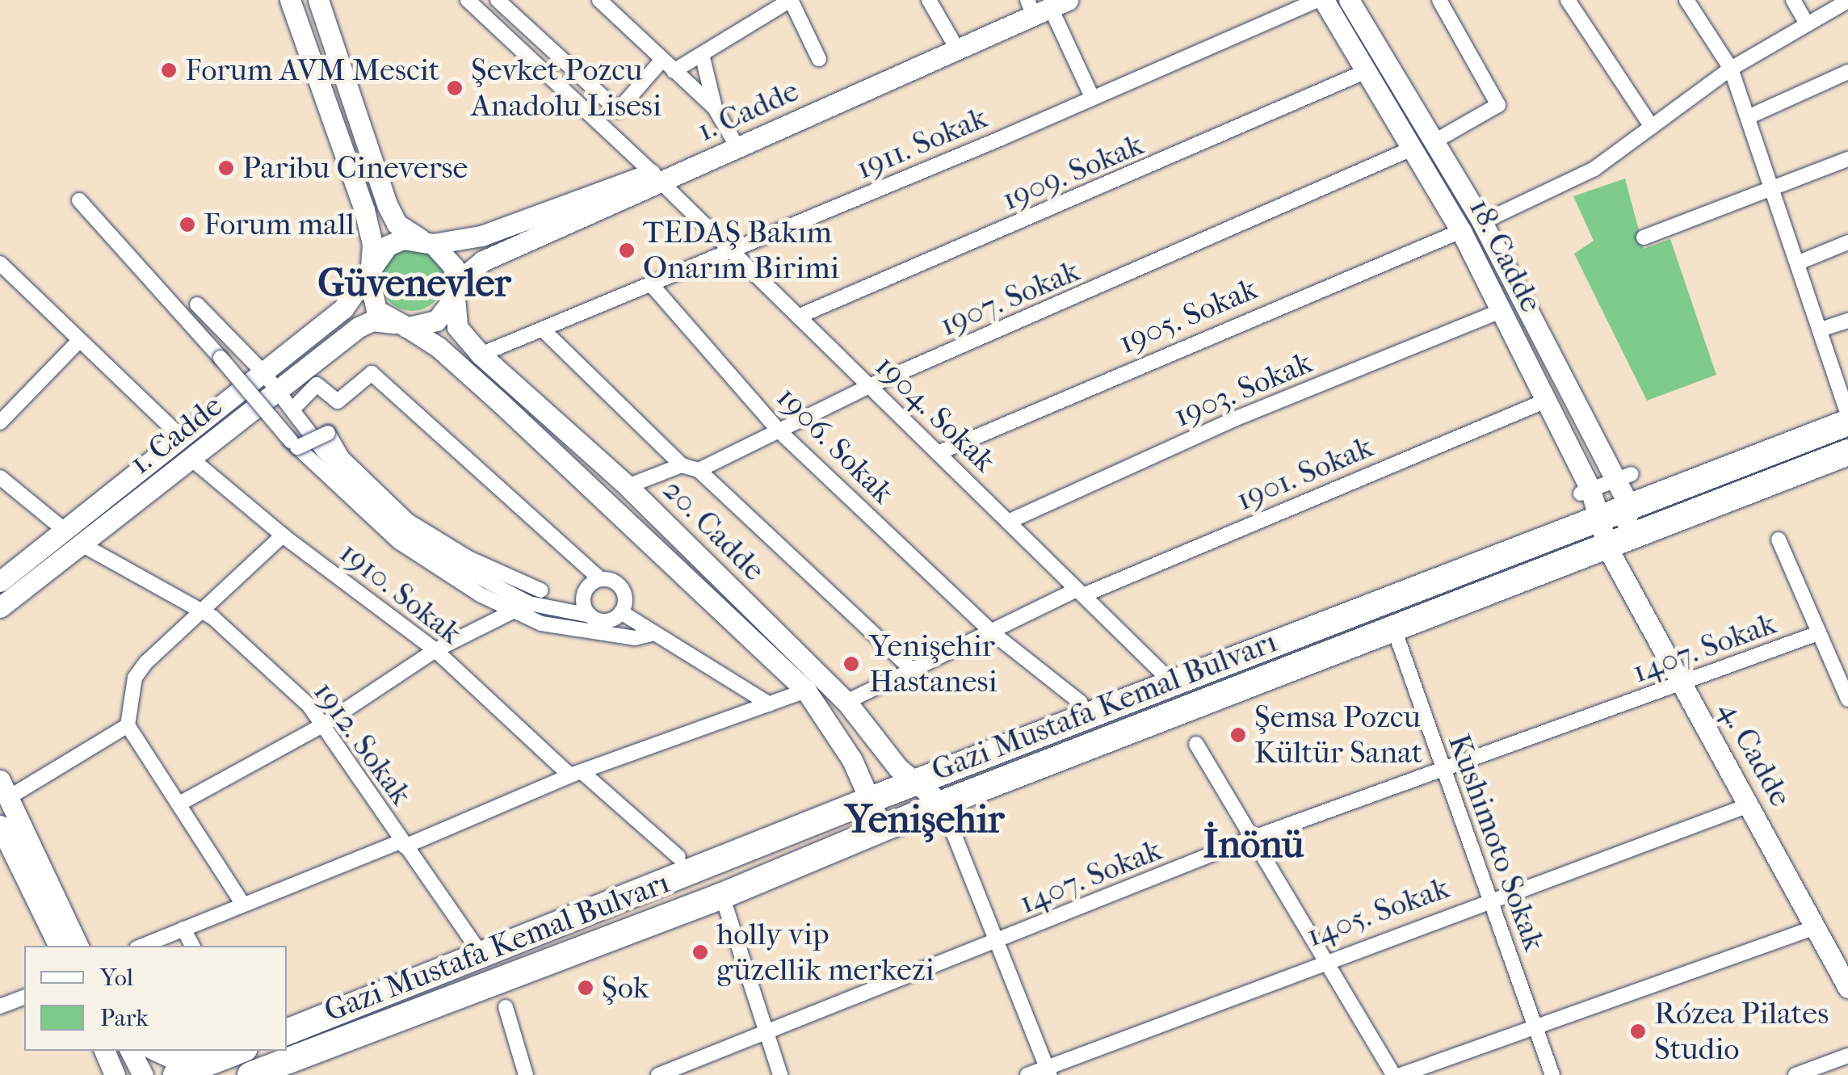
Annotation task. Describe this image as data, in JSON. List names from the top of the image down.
{
  "streets": {
    "highway": ["Gazi Mustafa Kemal Bulvarı"],
    "street": [
      "1. Cadde",
      "1911. Sokak",
      "1909. Sokak",
      "18. Cadde",
      "1907. Sokak",
      "1905. Sokak",
      "1903. Sokak",
      "1904. Sokak",
      "1906. Sokak",
      "1901. Sokak",
      "20. Cadde",
      "1910. Sokak",
      "1407. Sokak",
      "1912. Sokak",
      "4. Cadde",
      "Kushimoto Sokak",
      "1405. Sokak"
    ]
  },
  "crossings": [
    ["1. Cadde", "1904. Sokak"],
    ["1. Cadde", "20. Cadde"],
    ["1. Cadde", "1910. Sokak"],
    ["1. Cadde", "1912. Sokak"],
    ["1911. Sokak", "1904. Sokak"],
    ["1911. Sokak", "1906. Sokak"],
    ["1911. Sokak", "20. Cadde"],
    ["1909. Sokak", "18. Cadde"],
    ["1909. Sokak", "1904. Sokak"],
    ["18. Cadde", "1907. Sokak"],
    ["18. Cadde", "1905. Sokak"],
    ["18. Cadde", "1903. Sokak"],
    ["18. Cadde", "1901. Sokak"],
    ["18. Cadde", "Gazi Mustafa Kemal Bulvarı"],
    ["18. Cadde", "4. Cadde"],
    ["1907. Sokak", "1904. Sokak"],
    ["1907. Sokak", "1906. Sokak"],
    ["1905. Sokak", "1904. Sokak"],
    ["1903. Sokak", "1904. Sokak"],
    ["1904. Sokak", "1901. Sokak"],
    ["1904. Sokak", "Gazi Mustafa Kemal Bulvarı"],
    ["1906. Sokak", "1901. Sokak"],
    ["1901. Sokak", "20. Cadde"],
    ["20. Cadde", "Gazi Mustafa Kemal Bulvarı"],
    ["1407. Sokak", "4. Cadde"],
    ["1407. Sokak", "Kushimoto Sokak"],
    ["Gazi Mustafa Kemal Bulvarı", "1912. Sokak"],
    ["Gazi Mustafa Kemal Bulvarı", "4. Cadde"],
    ["Gazi Mustafa Kemal Bulvarı", "Kushimoto Sokak"],
    ["4. Cadde", "1405. Sokak"],
    ["Kushimoto Sokak", "1405. Sokak"]
  ],
  "districts": ["Güvenevler", "Yenişehir", "İnönü"],
  "places": [
    "Forum AVM Mescit",
    "Şevket Pozcu Anadolu Lisesi",
    "Paribu Cineverse",
    "Forum mall",
    "TEDAŞ Bakım Onarım Birimi",
    "Yenişehir Hastanesi",
    "Şemsa Pozcu Kültür Sanat",
    "holly vip güzellik merkezi",
    "Şok",
    "Rózea Pilates Studio"
  ],
  "legend": ["Yol", "Park"]
}
